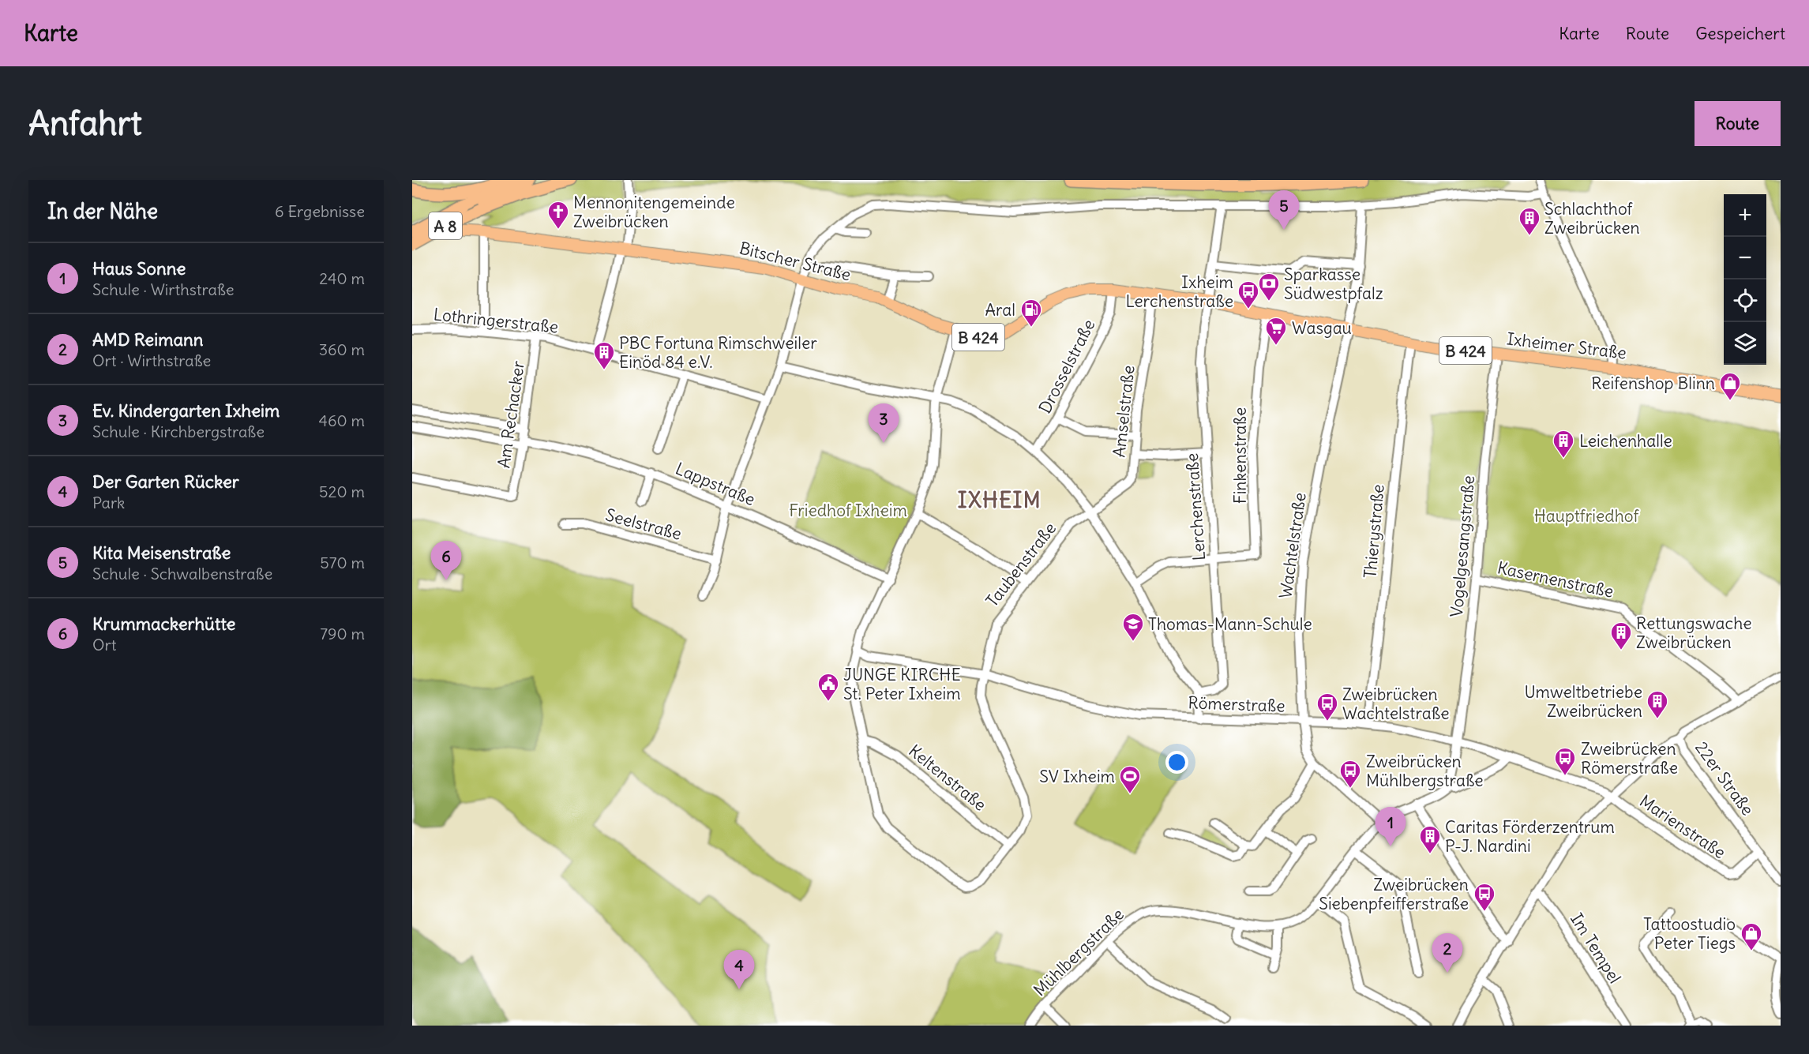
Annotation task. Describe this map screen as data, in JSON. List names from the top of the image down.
{
  "streets": {
    "highway": ["A 8"],
    "main road": ["Bitscher Straße", "B 424", "Ixheimer Straße"],
    "street": [
      "Lothringerstraße",
      "Drosselstraße",
      "Amselstraße",
      "Am Rechacker",
      "Finkenstraße",
      "Lappstraße",
      "Lerchenstraße",
      "Seelstraße",
      "Thierystraße",
      "Wachtelstraße",
      "Vogelgesangstraße",
      "Taubenstraße",
      "Kasernenstraße",
      "Römerstraße",
      "Keltenstraße",
      "22er Straße",
      "Marienstraße",
      "Im Tempel",
      "Mühlbergstraße"
    ]
  },
  "crossings": [
    ["A 8", "Bitscher Straße"],
    ["Bitscher Straße", "Ixheimer Straße"],
    ["Bitscher Straße", "Drosselstraße"],
    ["Bitscher Straße", "Amselstraße"],
    ["Lothringerstraße", "Am Rechacker"],
    ["Ixheimer Straße", "Amselstraße"],
    ["Ixheimer Straße", "Finkenstraße"],
    ["Ixheimer Straße", "Lerchenstraße"],
    ["Ixheimer Straße", "Thierystraße"],
    ["Ixheimer Straße", "Wachtelstraße"],
    ["Ixheimer Straße", "Vogelgesangstraße"],
    ["Amselstraße", "Taubenstraße"],
    ["Am Rechacker", "Lappstraße"],
    ["Finkenstraße", "Lerchenstraße"],
    ["Thierystraße", "Römerstraße"],
    ["Wachtelstraße", "Römerstraße"],
    ["Wachtelstraße", "Mühlbergstraße"],
    ["Vogelgesangstraße", "Kasernenstraße"],
    ["Vogelgesangstraße", "Römerstraße"],
    ["Vogelgesangstraße", "Mühlbergstraße"],
    ["Taubenstraße", "Römerstraße"],
    ["Taubenstraße", "Keltenstraße"],
    ["Römerstraße", "Marienstraße"],
    ["Römerstraße", "Mühlbergstraße"],
    ["22er Straße", "Marienstraße"]
  ],
  "districts": ["IXHEIM"],
  "parks": ["Friedhof Ixheim", "Hauptfriedhof"],
  "places": {
    "church": ["Mennonitengemeinde Zweibrücken"],
    "building": [
      "Schlachthof Zweibrücken",
      "PBC Fortuna Rimschweiler Einöd 84 e.V.",
      "Leichenhalle",
      "Rettungswache Zweibrücken",
      "Umweltbetriebe Zweibrücken",
      "Caritas Förderzentrum P-J. Nardini"
    ],
    "bank": ["Sparkasse Südwestpfalz"],
    "bus stop": [
      "Ixheim Lerchenstraße",
      "Zweibrücken Wachtelstraße",
      "Zweibrücken Römerstraße",
      "Zweibrücken Mühlbergstraße",
      "Zweibrücken Siebenpfeifferstraße"
    ],
    "fuel station": ["Aral"],
    "supermarket": ["Wasgau"],
    "shop": ["Reifenshop Blinn", "Tattoostudio Peter Tiegs"],
    "school or university": ["Thomas-Mann-Schule"],
    "public building": ["JUNGE KIRCHE St. Peter Ixheim"],
    "sports": ["SV Ixheim"]
  },
  "page": {
    "header": "Karte",
    "nav": ["Karte", "Route", "Gespeichert"],
    "buttons": "Route",
    "title": "Anfahrt",
    "heading": ["In der Nähe", "6 Ergebnisse"],
    "pins": [
      "5",
      "3",
      "6",
      "1",
      "2",
      "4"
    ],
    "map_buttons": ["+", "−"],
    "list": [
      {
        "mark": "1",
        "name": "Haus Sonne",
        "note": "Schule · Wirthstraße",
        "value": "240 m"
      },
      {
        "mark": "2",
        "name": "AMD Reimann",
        "note": "Ort · Wirthstraße",
        "value": "360 m"
      },
      {
        "mark": "3",
        "name": "Ev. Kindergarten Ixheim",
        "note": "Schule · Kirchbergstraße",
        "value": "460 m"
      },
      {
        "mark": "4",
        "name": "Der Garten Rücker",
        "note": "Park",
        "value": "520 m"
      },
      {
        "mark": "5",
        "name": "Kita Meisenstraße",
        "note": "Schule · Schwalbenstraße",
        "value": "570 m"
      },
      {
        "mark": "6",
        "name": "Krummackerhütte",
        "note": "Ort",
        "value": "790 m"
      }
    ]
  }
}
